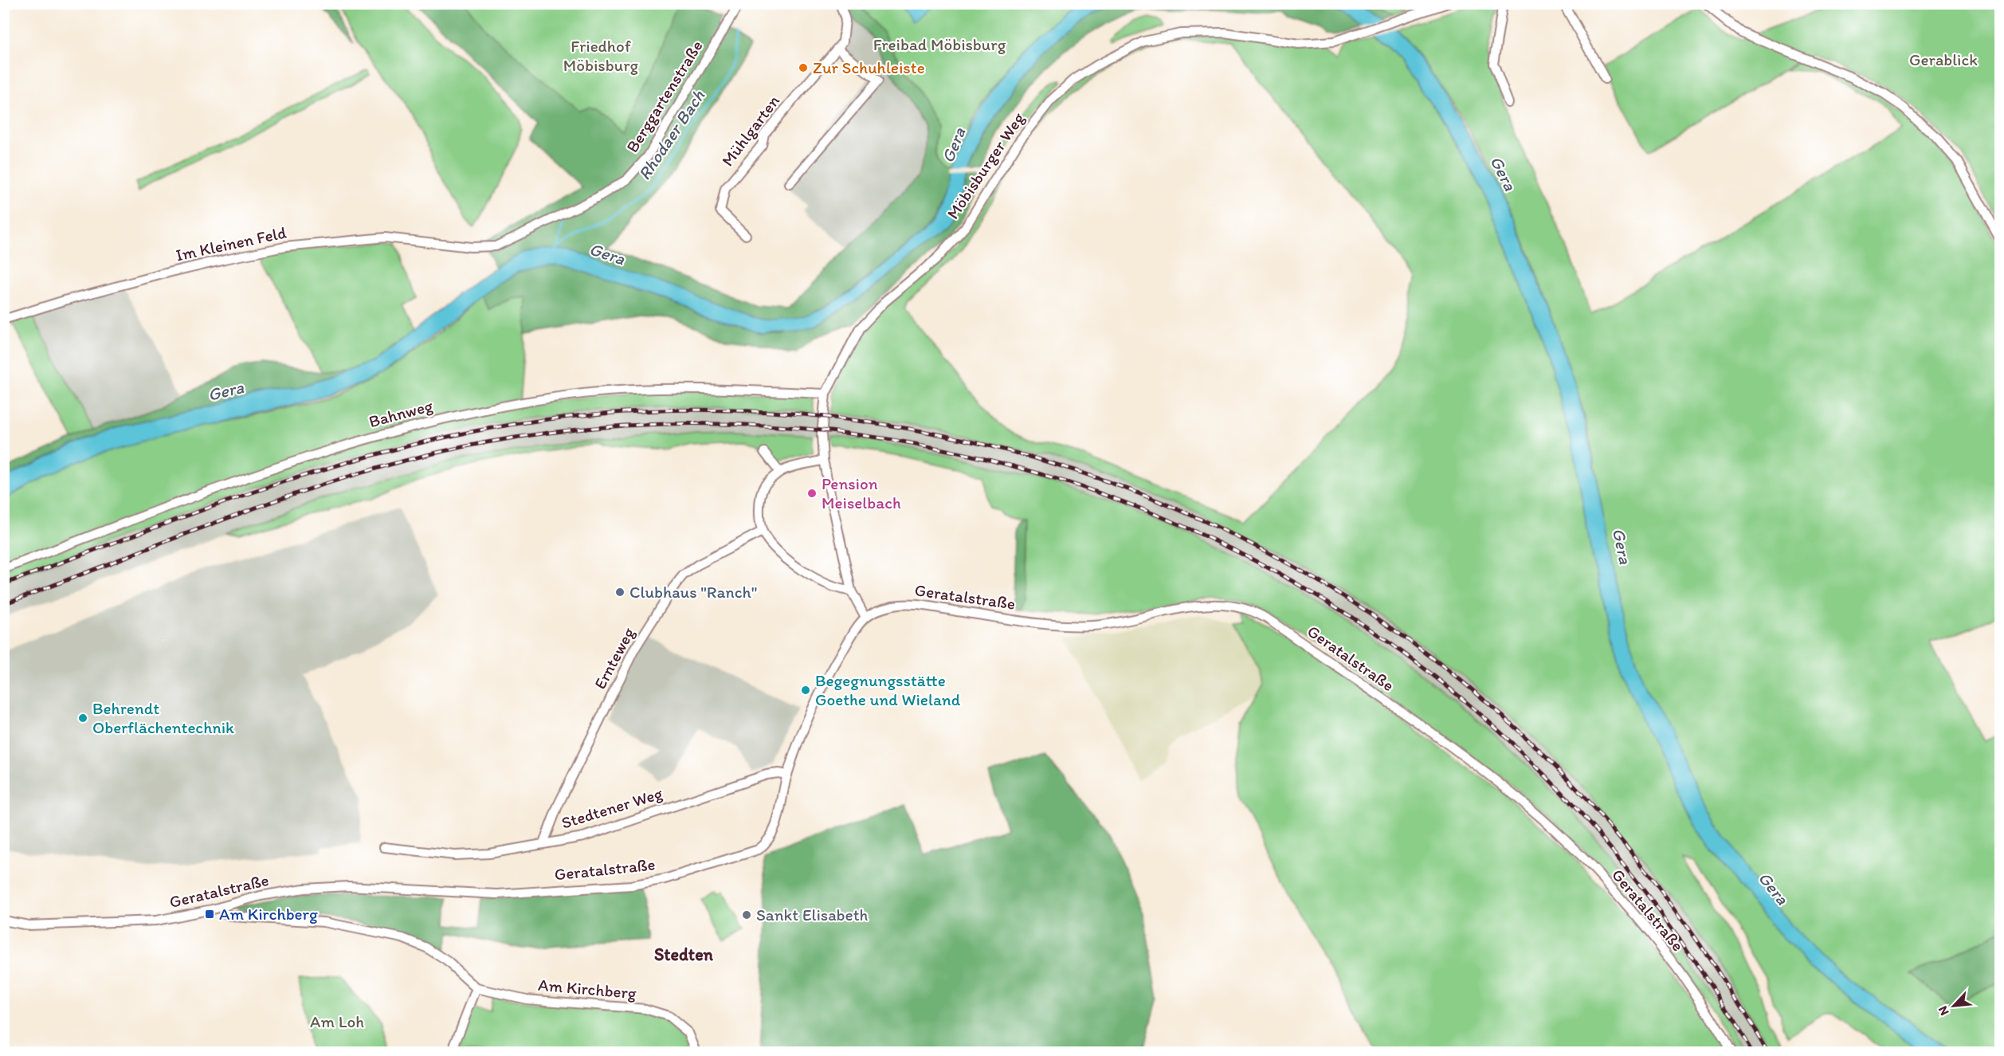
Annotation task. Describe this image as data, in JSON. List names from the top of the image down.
{
  "streets": {
    "street": [
      "Berggartenstraße",
      "Mühlgarten",
      "Möbisburger Weg",
      "Im Kleinen Feld",
      "Bahnweg",
      "Geratalstraße",
      "Ernteweg",
      "Stedtener Weg",
      "Am Kirchberg"
    ]
  },
  "crossings": [
    ["Berggartenstraße", "Im Kleinen Feld"],
    ["Möbisburger Weg", "Bahnweg"],
    ["Möbisburger Weg", "Geratalstraße"],
    ["Geratalstraße", "Stedtener Weg"],
    ["Ernteweg", "Stedtener Weg"]
  ],
  "districts": ["Stedten"],
  "water": ["Rhodaer Bach", "Gera"],
  "parks": [
    "Freibad Möbisburg",
    "Friedhof Möbisburg",
    "Gerablick",
    "Am Loh"
  ],
  "places": {
    "other": [
      "Zur Schuhleiste",
      "Pension Meiselbach",
      "Clubhaus \"Ranch\"",
      "Begegnungsstätte Goethe und Wieland",
      "Behrendt Oberflächentechnik",
      "Sankt Elisabeth"
    ],
    "transit": ["Am Kirchberg"]
  },
  "north": "bottom left"
}
